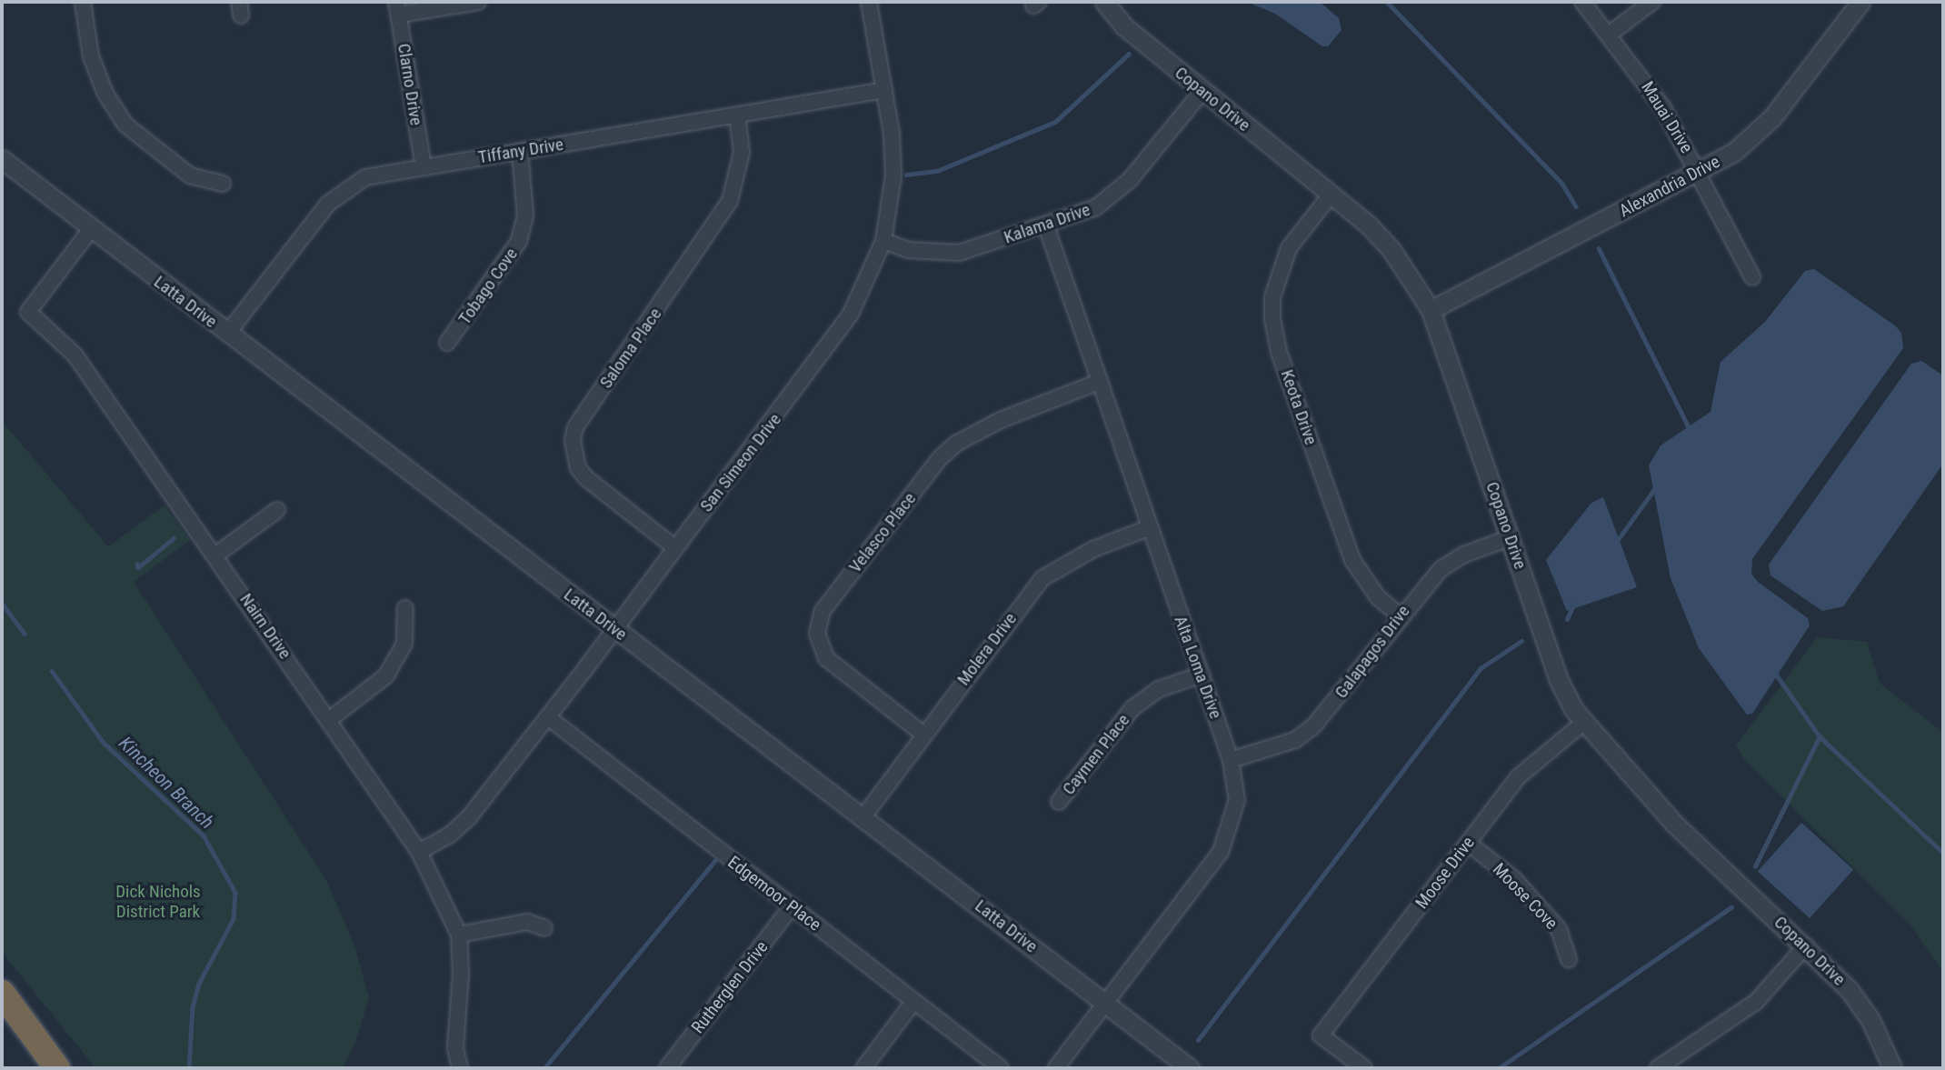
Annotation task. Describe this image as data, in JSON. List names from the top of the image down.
{
  "streets": {
    "street": [
      "Clarno Drive",
      "Copano Drive",
      "Mauai Drive",
      "Tiffany Drive",
      "Alexandria Drive",
      "Kalama Drive",
      "Tobago Cove",
      "Latta Drive",
      "Saloma Place",
      "Keota Drive",
      "San Simeon Drive",
      "Velasco Place",
      "Nairn Drive",
      "Molera Drive",
      "Galapagos Drive",
      "Alta Loma Drive",
      "Caymen Place",
      "Moose Drive",
      "Edgemoor Place",
      "Moose Cove",
      "Rutherglen Drive"
    ]
  },
  "crossings": [
    ["Clarno Drive", "Tiffany Drive"],
    ["Copano Drive", "Alexandria Drive"],
    ["Copano Drive", "Kalama Drive"],
    ["Copano Drive", "Keota Drive"],
    ["Copano Drive", "Galapagos Drive"],
    ["Copano Drive", "Moose Drive"],
    ["Mauai Drive", "Alexandria Drive"],
    ["Tiffany Drive", "Tobago Cove"],
    ["Tiffany Drive", "Latta Drive"],
    ["Tiffany Drive", "Saloma Place"],
    ["Tiffany Drive", "San Simeon Drive"],
    ["Kalama Drive", "San Simeon Drive"],
    ["Kalama Drive", "Alta Loma Drive"],
    ["Latta Drive", "San Simeon Drive"],
    ["Latta Drive", "Nairn Drive"],
    ["Latta Drive", "Molera Drive"],
    ["Latta Drive", "Alta Loma Drive"],
    ["Saloma Place", "San Simeon Drive"],
    ["Keota Drive", "Galapagos Drive"],
    ["San Simeon Drive", "Nairn Drive"],
    ["San Simeon Drive", "Edgemoor Place"],
    ["Velasco Place", "Molera Drive"],
    ["Velasco Place", "Alta Loma Drive"],
    ["Molera Drive", "Alta Loma Drive"],
    ["Galapagos Drive", "Alta Loma Drive"],
    ["Alta Loma Drive", "Caymen Place"],
    ["Moose Drive", "Moose Cove"],
    ["Edgemoor Place", "Rutherglen Drive"]
  ],
  "water": ["Kincheon Branch"],
  "parks": ["Dick Nichols District Park"]
}
